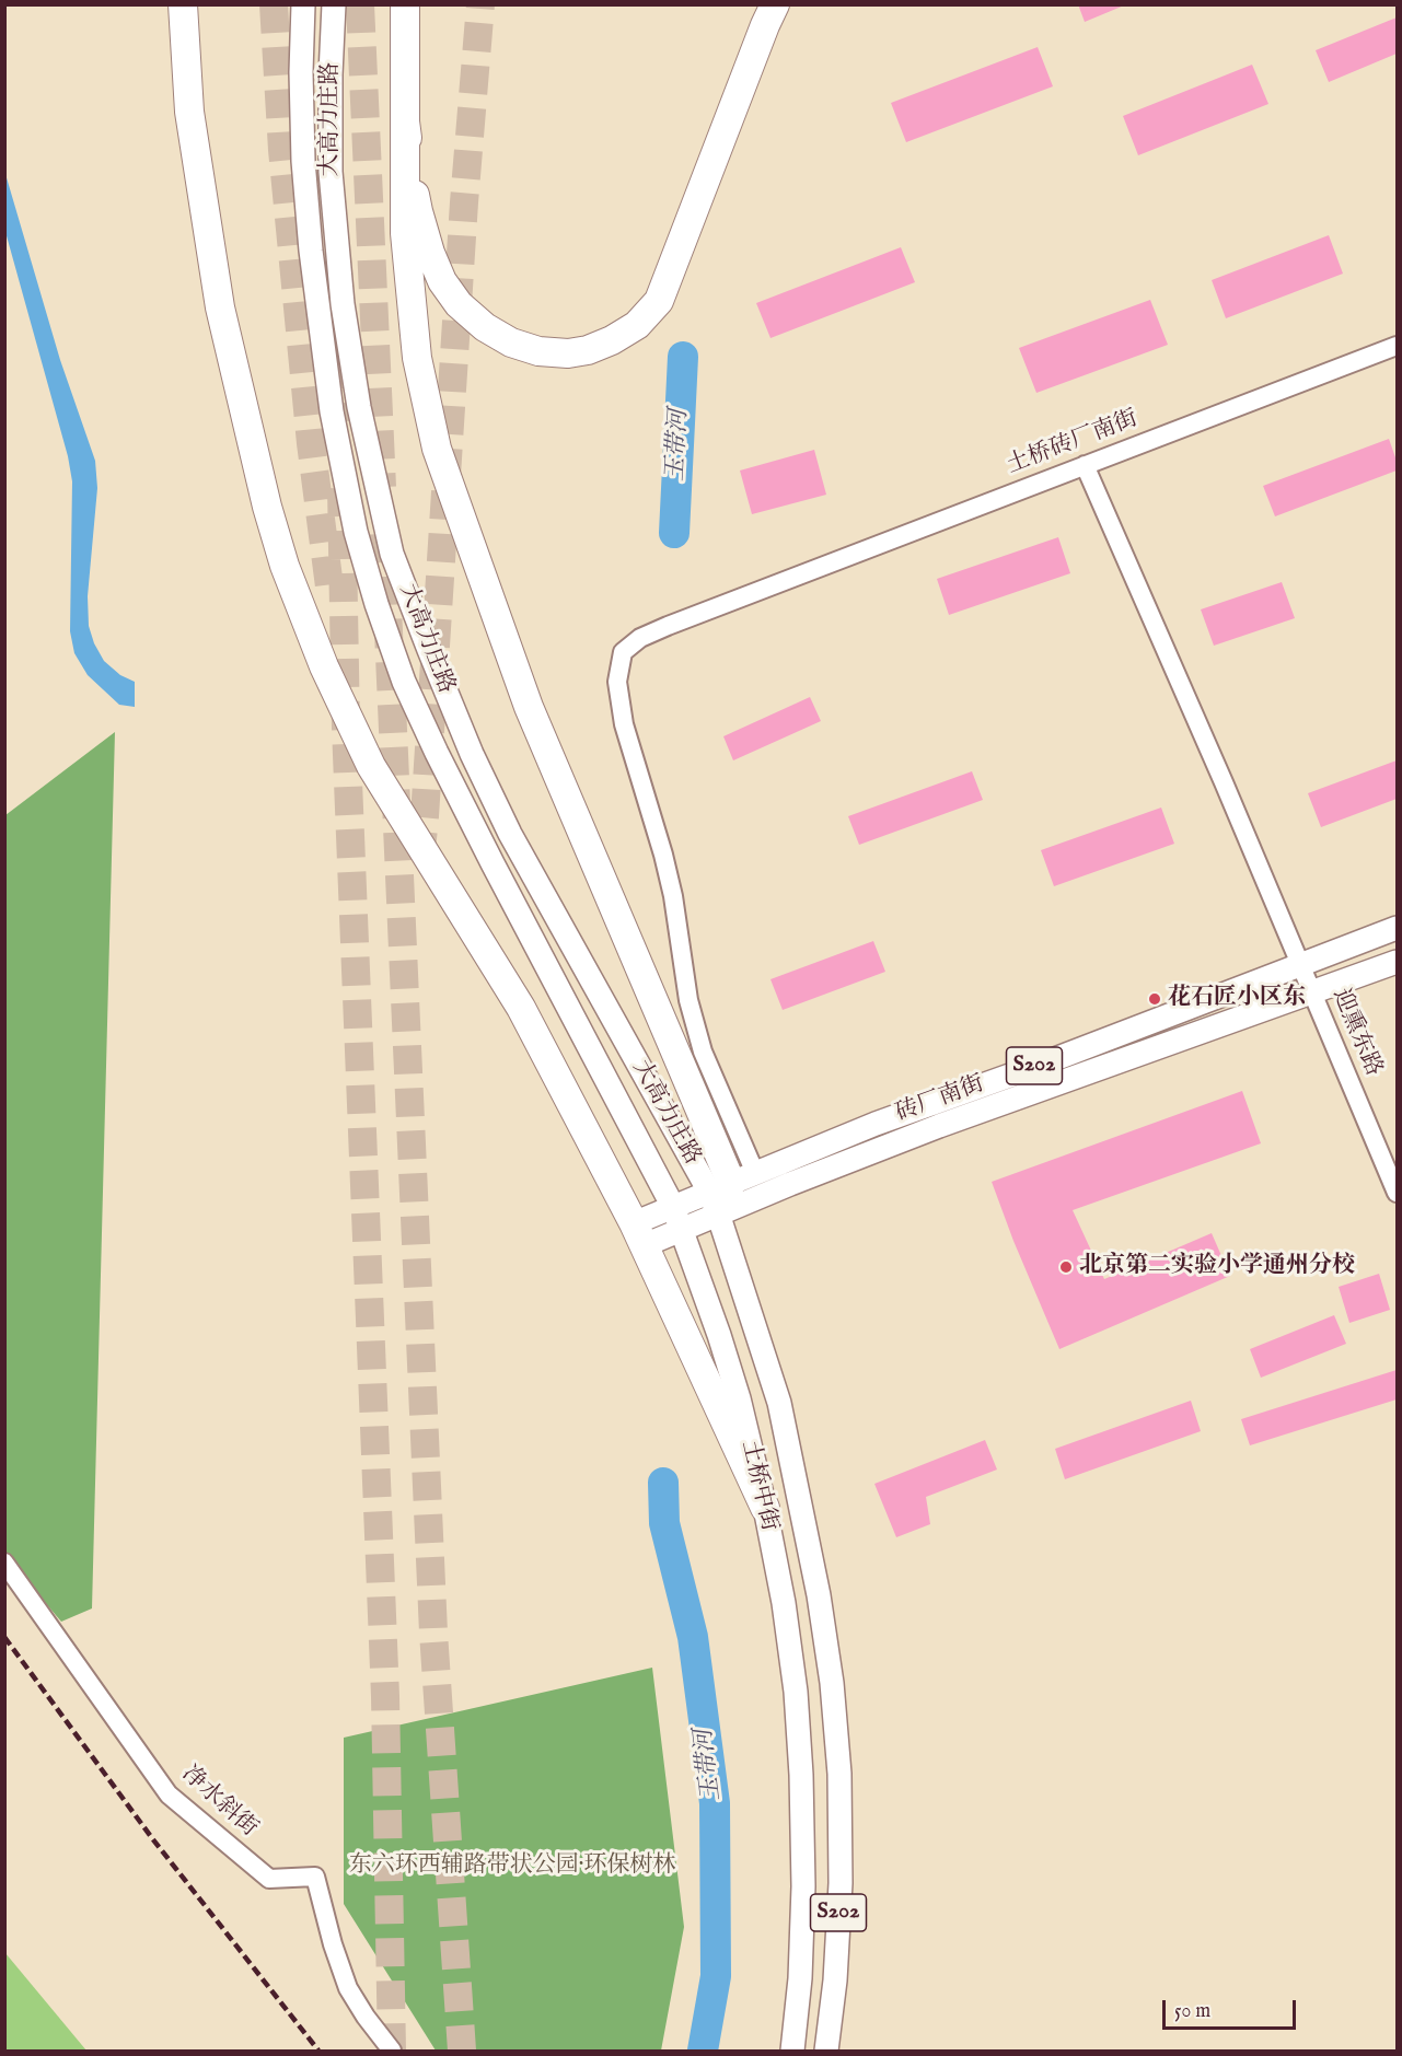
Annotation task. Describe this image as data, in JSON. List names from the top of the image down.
{
  "streets": {
    "main road": [
      "大高力庄路",
      "S202",
      "砖厂南街",
      "土桥中街"
    ],
    "street": ["土桥砖厂南街", "迎熏东路", "净水斜街"]
  },
  "crossings": [
    ["大高力庄路", "土桥砖厂南街"],
    ["大高力庄路", "砖厂南街"],
    ["大高力庄路", "土桥中街"],
    ["土桥砖厂南街", "迎熏东路"],
    ["土桥砖厂南街", "砖厂南街"],
    ["迎熏东路", "砖厂南街"],
    ["砖厂南街", "土桥中街"]
  ],
  "water": ["玉带河"],
  "parks": ["东六环西辅路带状公园·环保树林"],
  "places": ["花石匠小区东", "北京第二实验小学通州分校"],
  "scale_bar": "50 m"
}
